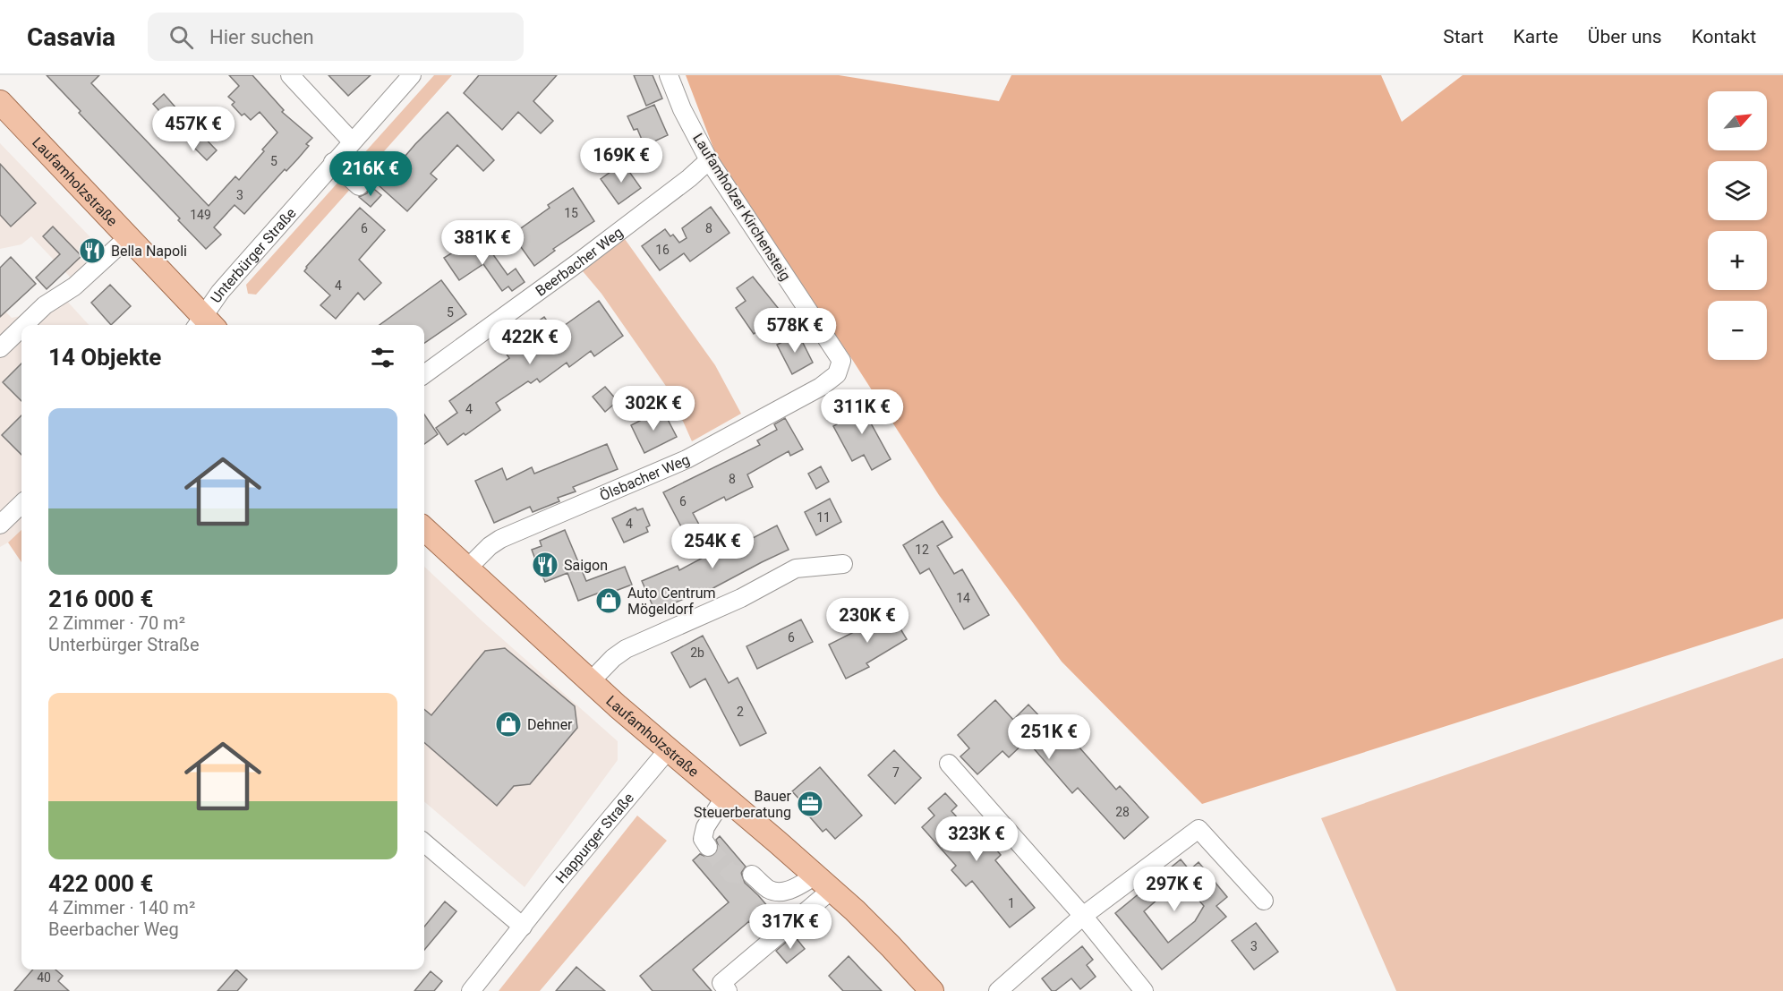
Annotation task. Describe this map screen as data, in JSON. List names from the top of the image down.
{
  "streets": {
    "main road": ["Laufamholzstraße"],
    "street": [
      "Laufamholzer Kirchensteig",
      "Unterbürger Straße",
      "Beerbacher Weg",
      "Ölsbacher Weg",
      "Happurger Straße"
    ]
  },
  "crossings": [
    ["Laufamholzstraße", "Unterbürger Straße"],
    ["Laufamholzstraße", "Ölsbacher Weg"],
    ["Laufamholzstraße", "Happurger Straße"],
    ["Laufamholzer Kirchensteig", "Beerbacher Weg"],
    ["Laufamholzer Kirchensteig", "Ölsbacher Weg"]
  ],
  "places": {
    "restaurant": ["Bella Napoli", "Saigon"],
    "shop": ["Auto Centrum Mögeldorf", "Dehner"],
    "office": ["Bauer Steuerberatung"]
  },
  "house_numbers": [
    "5",
    "3",
    "15",
    "149",
    "6",
    "8",
    "16",
    "4",
    "5",
    "4",
    "8",
    "6",
    "11",
    "4",
    "12",
    "14",
    "6",
    "2b",
    "2",
    "7",
    "28",
    "1",
    "3",
    "40"
  ],
  "north": "top right",
  "page": {
    "header": "Casavia",
    "search": "Hier suchen",
    "nav": [
      "Start",
      "Karte",
      "Über uns",
      "Kontakt"
    ],
    "map_buttons": ["+", "−"],
    "price": [
      "457K €",
      "169K €",
      "216K €",
      "381K €",
      "578K €",
      "422K €",
      "302K €",
      "311K €",
      "254K €",
      "230K €",
      "251K €",
      "323K €",
      "297K €",
      "317K €"
    ],
    "heading": "14 Objekte",
    "list": [
      {
        "name": "216 000 €",
        "note": "2 Zimmer · 70 m² · Unterbürger Straße"
      },
      {
        "name": "422 000 €",
        "note": "4 Zimmer · 140 m² · Beerbacher Weg"
      }
    ]
  }
}
